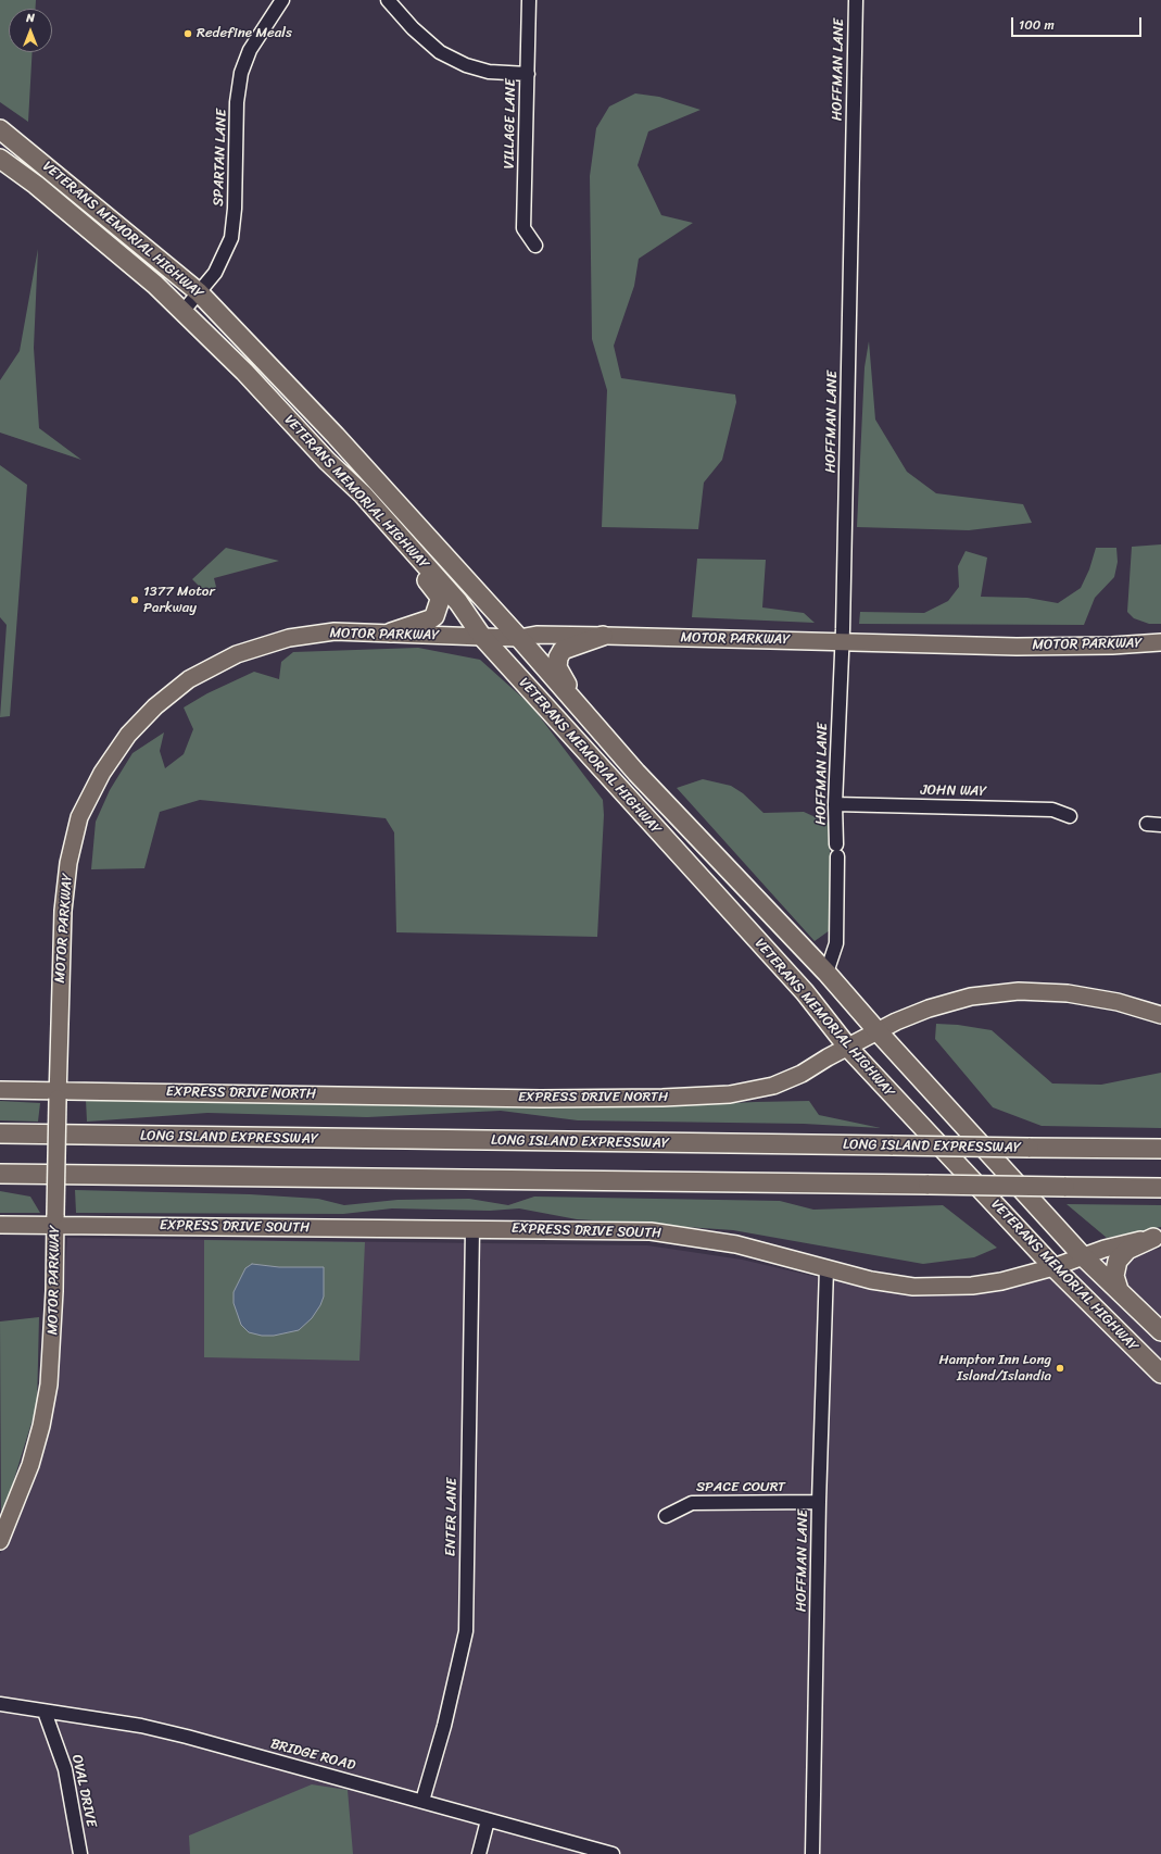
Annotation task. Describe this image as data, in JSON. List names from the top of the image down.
{
  "streets": {
    "highway": ["VETERANS MEMORIAL HIGHWAY", "LONG ISLAND EXPRESSWAY"],
    "main road": ["MOTOR PARKWAY", "EXPRESS DRIVE NORTH", "EXPRESS DRIVE SOUTH"],
    "street": [
      "HOFFMAN LANE",
      "VILLAGE LANE",
      "SPARTAN LANE",
      "JOHN WAY",
      "SPACE COURT",
      "ENTER LANE",
      "BRIDGE ROAD",
      "OVAL DRIVE"
    ]
  },
  "crossings": [
    ["HOFFMAN LANE", "VETERANS MEMORIAL HIGHWAY"],
    ["HOFFMAN LANE", "MOTOR PARKWAY"],
    ["HOFFMAN LANE", "JOHN WAY"],
    ["HOFFMAN LANE", "EXPRESS DRIVE SOUTH"],
    ["HOFFMAN LANE", "SPACE COURT"],
    ["SPARTAN LANE", "VETERANS MEMORIAL HIGHWAY"],
    ["VETERANS MEMORIAL HIGHWAY", "MOTOR PARKWAY"],
    ["VETERANS MEMORIAL HIGHWAY", "EXPRESS DRIVE NORTH"],
    ["VETERANS MEMORIAL HIGHWAY", "EXPRESS DRIVE SOUTH"],
    ["MOTOR PARKWAY", "EXPRESS DRIVE NORTH"],
    ["MOTOR PARKWAY", "EXPRESS DRIVE SOUTH"],
    ["EXPRESS DRIVE SOUTH", "ENTER LANE"],
    ["ENTER LANE", "BRIDGE ROAD"],
    ["BRIDGE ROAD", "OVAL DRIVE"]
  ],
  "places": ["Redefine Meals", "1377 Motor Parkway", "Hampton Inn Long Island/Islandia"],
  "scale_bar": "100 m",
  "north": "top"
}
